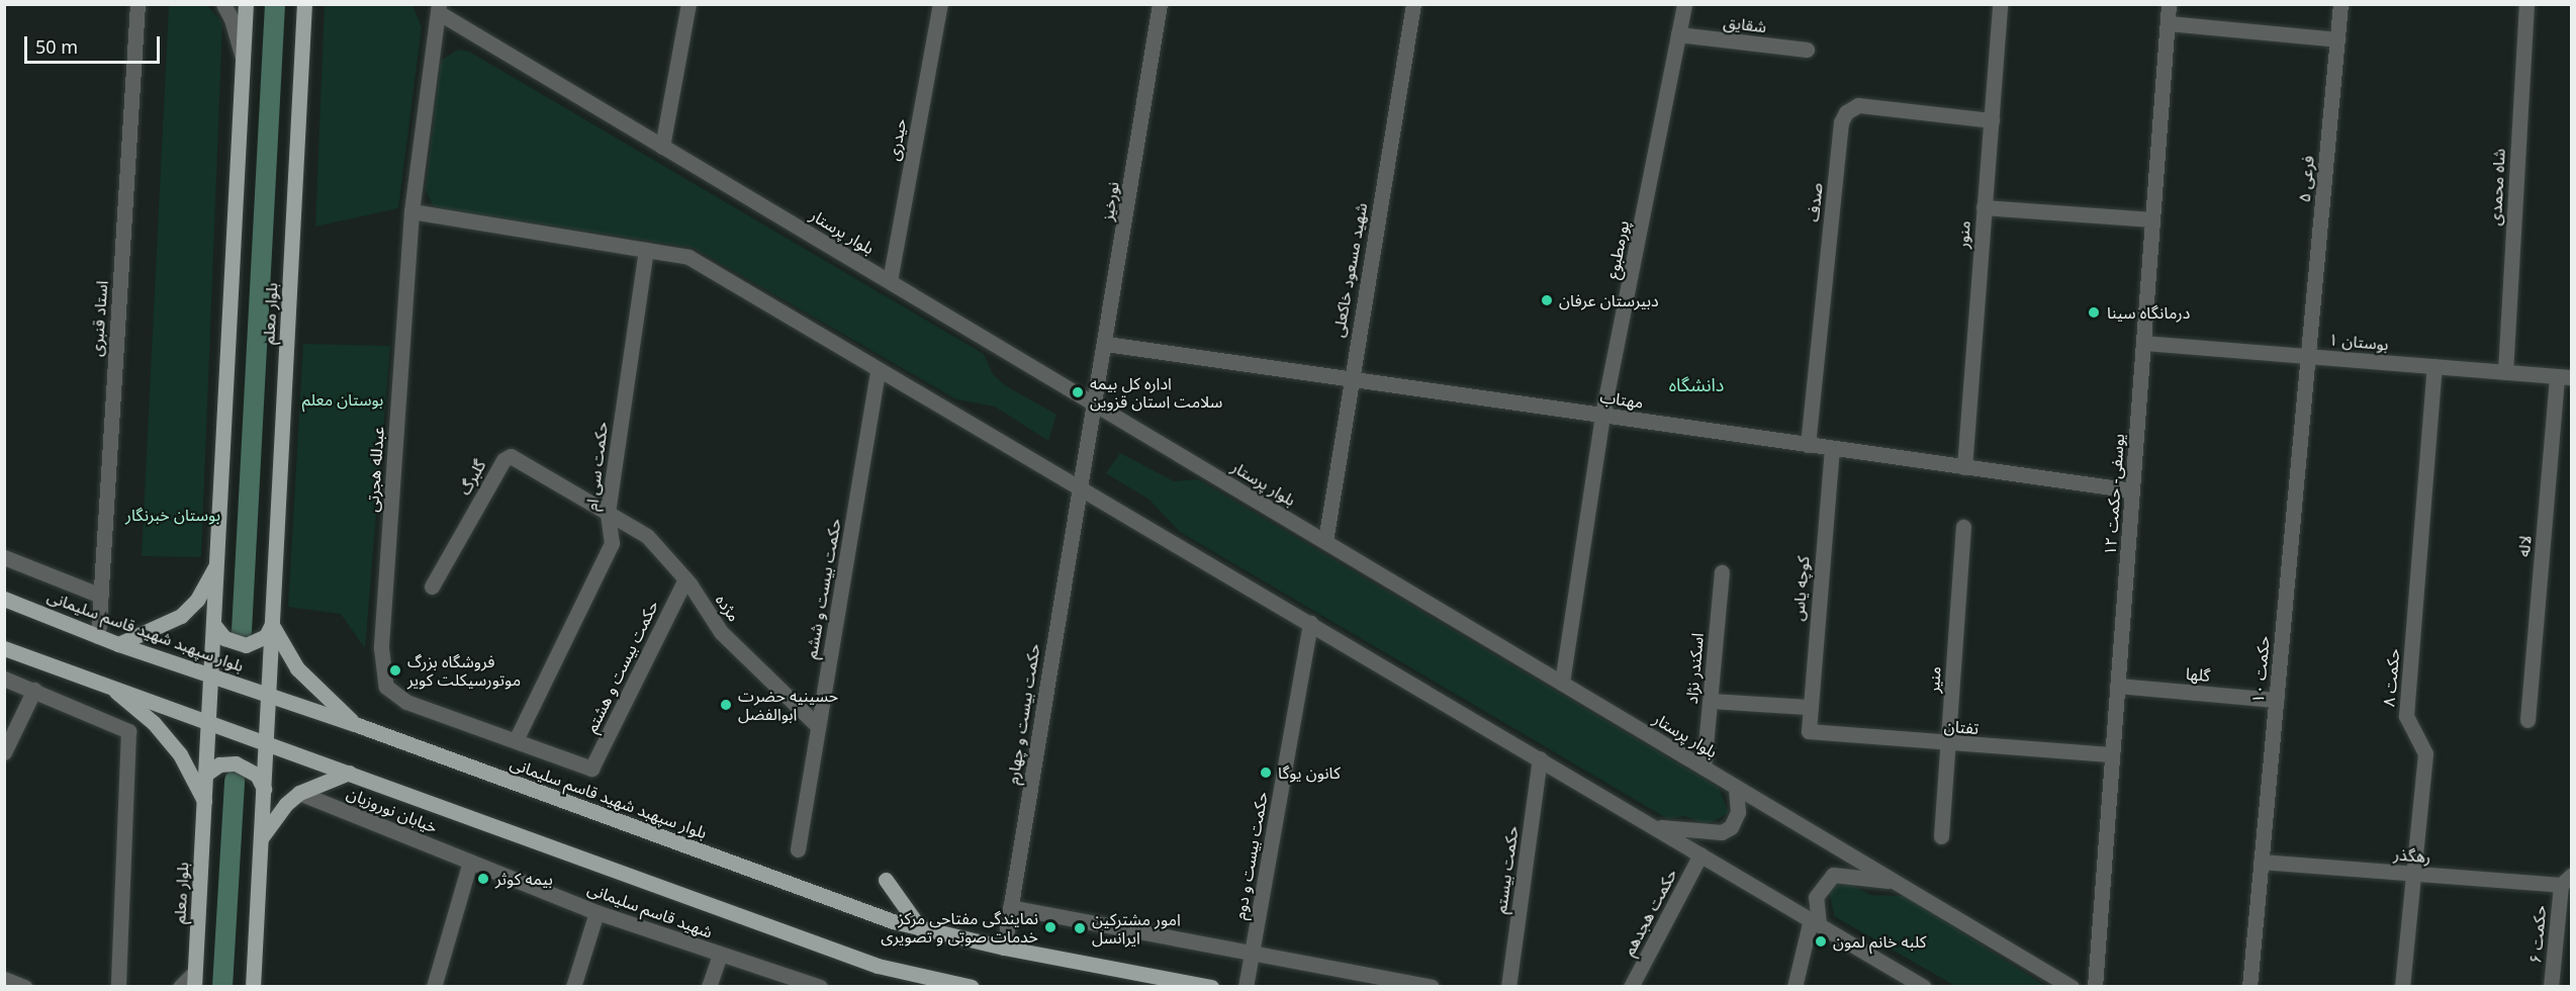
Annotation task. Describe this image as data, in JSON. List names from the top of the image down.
{
  "streets": {
    "main road": ["بلوار معلم", "بلوار سپهبد شهید قاسم سلیمانی"],
    "street": [
      "شقایق",
      "حیدری",
      "فرعی ۵",
      "شاه محمدی",
      "نورخیز",
      "صدف",
      "بلوار پرستار",
      "منور",
      "پورمطبوع",
      "شهید مسعود خاکعلی",
      "استاد قنبری",
      "بوستان ۱",
      "مهتاب",
      "حکمت سی ام",
      "عبدلله هجرتی",
      "گلبرگ",
      "یوسفی- حکمت ۱۲",
      "لاله",
      "حکمت بیست و ششم",
      "کوچه یاس",
      "مژده",
      "حکمت بیست و هشتم",
      "اسکندر نژاد",
      "حکمت ۱۰",
      "گلها",
      "حکمت ۸",
      "منیر",
      "حکمت بیست و چهارم",
      "تفتان",
      "خیابان نوروزیان",
      "حکمت بیست و دوم",
      "رهگذر",
      "حکمت بیستم",
      "شهید قاسم سلیمانی",
      "حکمت هجدهم",
      "حکمت ۶"
    ]
  },
  "crossings": [
    ["شقایق", "پورمطبوع"],
    ["حیدری", "بلوار پرستار"],
    ["فرعی ۵", "بوستان ۱"],
    ["فرعی ۵", "حکمت ۱۰"],
    ["شاه محمدی", "بوستان ۱"],
    ["نورخیز", "بلوار پرستار"],
    ["نورخیز", "مهتاب"],
    ["نورخیز", "حکمت بیست و چهارم"],
    ["صدف", "منور"],
    ["صدف", "مهتاب"],
    ["بلوار پرستار", "پورمطبوع"],
    ["بلوار پرستار", "شهید مسعود خاکعلی"],
    ["بلوار پرستار", "عبدلله هجرتی"],
    ["بلوار پرستار", "اسکندر نژاد"],
    ["بلوار پرستار", "حکمت بیست و چهارم"],
    ["منور", "مهتاب"],
    ["پورمطبوع", "مهتاب"],
    ["شهید مسعود خاکعلی", "مهتاب"],
    ["بلوار معلم", "بلوار سپهبد شهید قاسم سلیمانی"],
    ["استاد قنبری", "بلوار سپهبد شهید قاسم سلیمانی"],
    ["بوستان ۱", "یوسفی- حکمت ۱۲"],
    ["بوستان ۱", "لاله"],
    ["بوستان ۱", "حکمت ۱۰"],
    ["بوستان ۱", "حکمت ۸"],
    ["مهتاب", "یوسفی- حکمت ۱۲"],
    ["مهتاب", "کوچه یاس"],
    ["حکمت سی ام", "عبدلله هجرتی"],
    ["حکمت سی ام", "گلبرگ"],
    ["حکمت سی ام", "مژده"],
    ["عبدلله هجرتی", "حکمت بیست و هشتم"],
    ["گلبرگ", "مژده"],
    ["یوسفی- حکمت ۱۲", "گلها"],
    ["یوسفی- حکمت ۱۲", "تفتان"],
    ["حکمت بیست و ششم", "مژده"],
    ["کوچه یاس", "تفتان"],
    ["مژده", "حکمت بیست و هشتم"],
    ["بلوار سپهبد شهید قاسم سلیمانی", "حکمت بیست و چهارم"],
    ["حکمت ۱۰", "گلها"],
    ["حکمت ۱۰", "رهگذر"],
    ["حکمت ۸", "رهگذر"],
    ["منیر", "تفتان"],
    ["خیابان نوروزیان", "شهید قاسم سلیمانی"],
    ["رهگذر", "حکمت ۶"]
  ],
  "districts": ["دانشگاه"],
  "parks": ["بوستان معلم", "بوستان خبرنگار"],
  "places": [
    "دبیرستان عرفان",
    "درمانگاه سینا",
    "اداره کل بیمه سلامت استان قزوین",
    "فروشگاه بزرگ موتورسیکلت کویر",
    "حسینیه حضرت ابوالفضل",
    "کانون یوگا",
    "بیمه کوثر",
    "نمایندگی مفتاحی مرکز خدمات صوتی و تصویری",
    "امور مشترکین ایرانسل",
    "کلبه خانم لمون"
  ],
  "scale_bar": "50 m"
}
